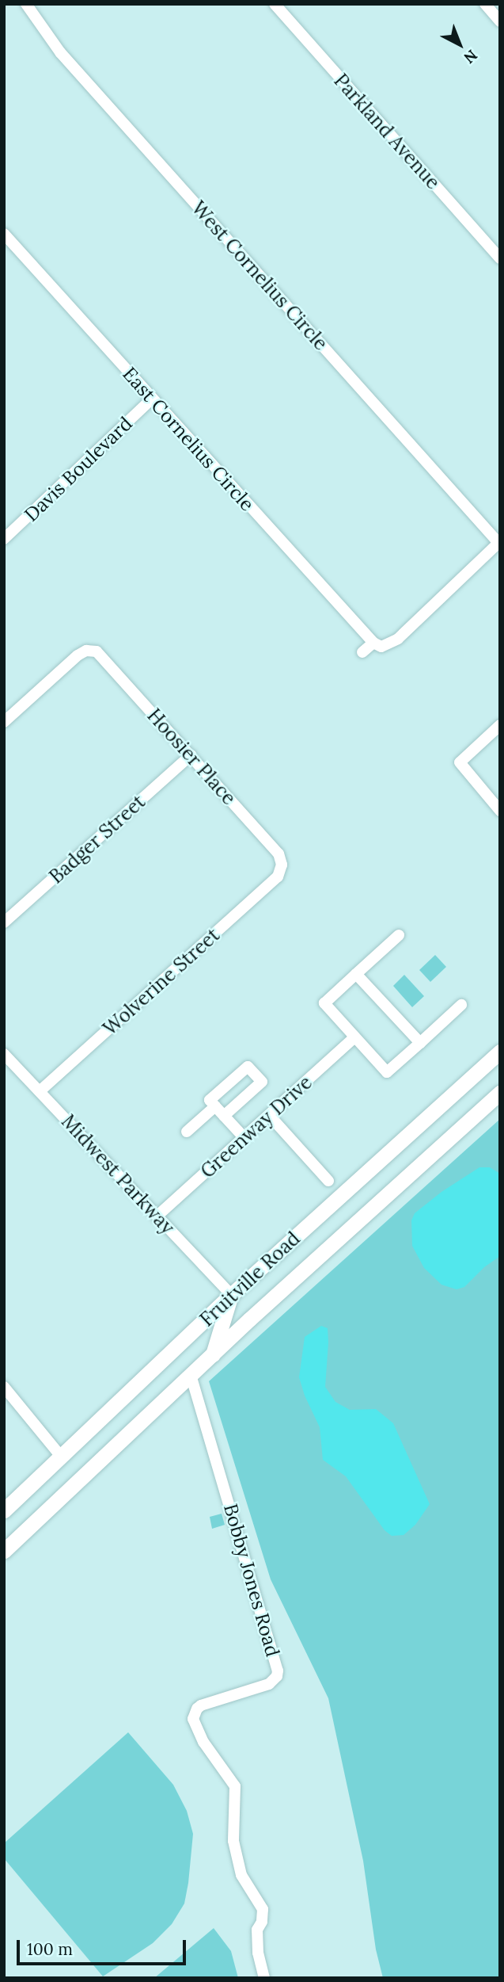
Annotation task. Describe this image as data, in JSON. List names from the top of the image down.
{
  "streets": {
    "main road": ["Fruitville Road"],
    "street": [
      "Parkland Avenue",
      "West Cornelius Circle",
      "East Cornelius Circle",
      "Davis Boulevard",
      "Hoosier Place",
      "Badger Street",
      "Wolverine Street",
      "Greenway Drive",
      "Midwest Parkway",
      "Bobby Jones Road"
    ]
  },
  "crossings": [
    ["East Cornelius Circle", "Davis Boulevard"],
    ["Hoosier Place", "Badger Street"],
    ["Hoosier Place", "Wolverine Street"],
    ["Wolverine Street", "Midwest Parkway"],
    ["Greenway Drive", "Midwest Parkway"],
    ["Midwest Parkway", "Fruitville Road"],
    ["Fruitville Road", "Bobby Jones Road"]
  ],
  "scale_bar": "100 m",
  "north": "bottom right"
}
